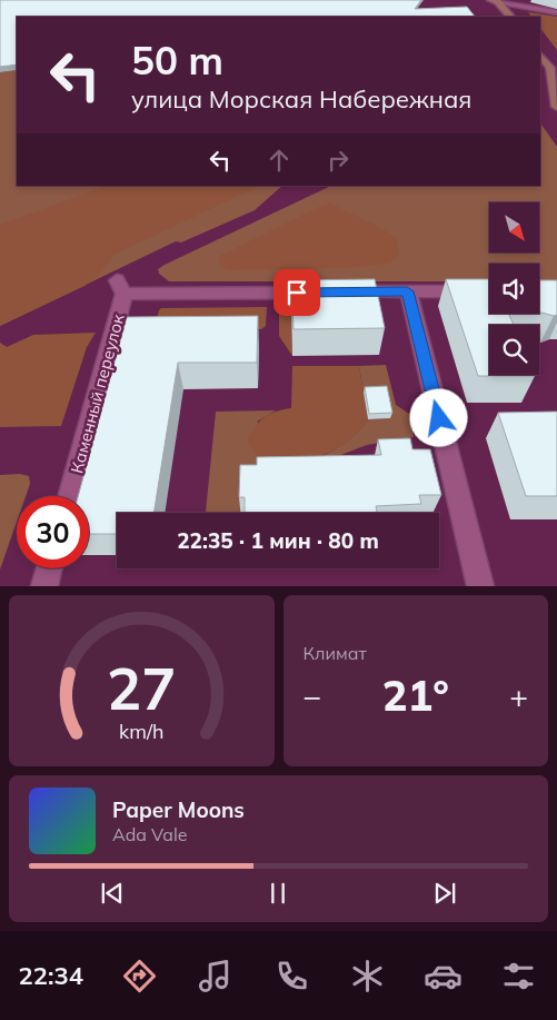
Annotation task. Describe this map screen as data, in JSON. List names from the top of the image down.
{
  "streets": {
    "street": ["Каменный переулок"]
  },
  "north": "bottom right",
  "page": {
    "turn": ["50 m", "улица Морская Набережная"],
    "limit": "30",
    "trip": "22:35 · 1 мин · 80 m",
    "tile": "Климат",
    "heat": ["−", "21°", "+"],
    "song": ["Paper Moons", "Ada Vale"],
    "tabs": "22:34",
    "gauge": ["27", "km/h"]
  }
}
